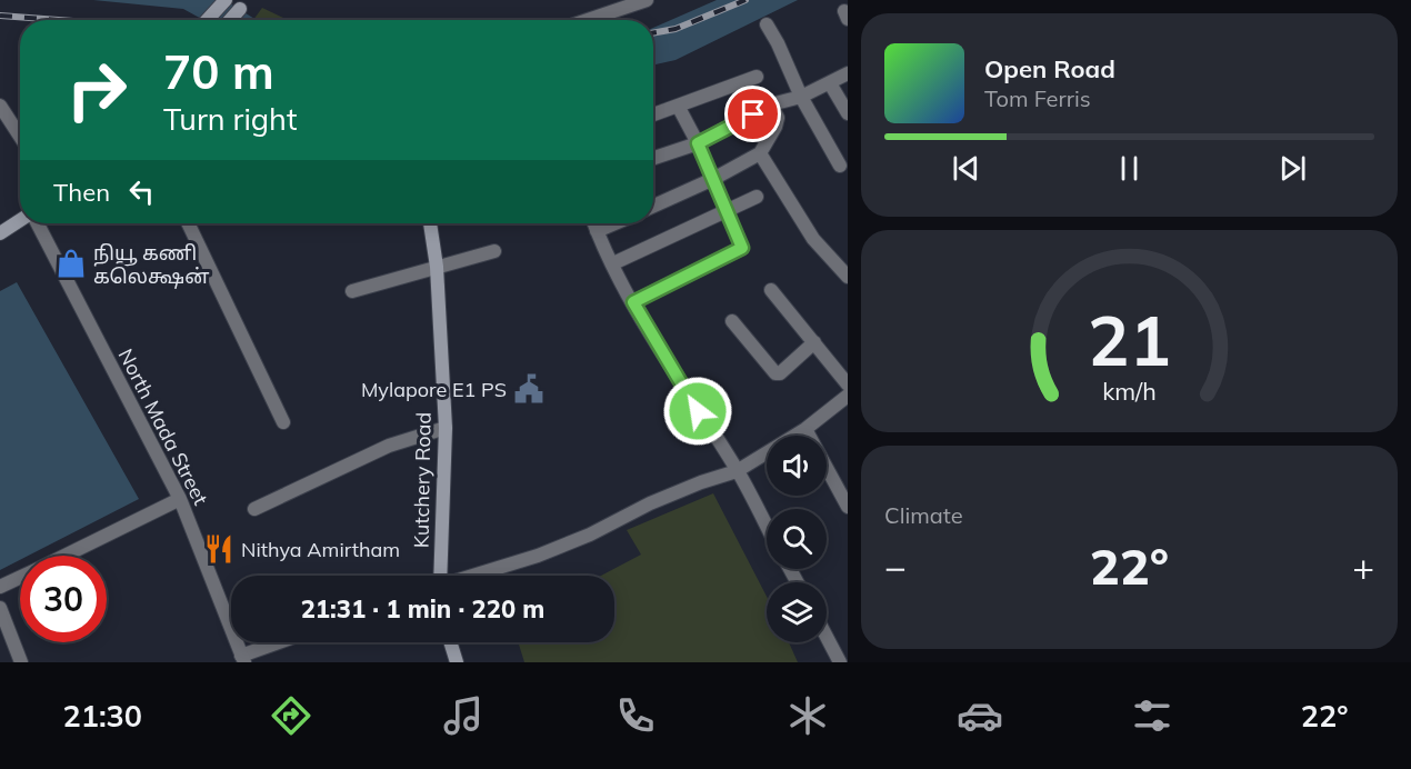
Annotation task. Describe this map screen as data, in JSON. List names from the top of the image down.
{
  "streets": {
    "main road": ["Kutchery Road"],
    "street": ["North Mada Street"]
  },
  "places": {
    "shop": ["நியூ கணி கலெக்ஷன்"],
    "public building": ["Mylapore E1 PS"],
    "restaurant": ["Nithya Amirtham"]
  },
  "page": {
    "turn": ["70 m", "Turn right"],
    "song": ["Open Road", "Tom Ferris"],
    "then": "Then",
    "tile": "Climate",
    "heat": ["−", "22°", "+"],
    "limit": "30",
    "trip": "21:31 · 1 min · 220 m",
    "tabs": ["21:30", "22°"],
    "gauge": ["21", "km/h"]
  }
}
